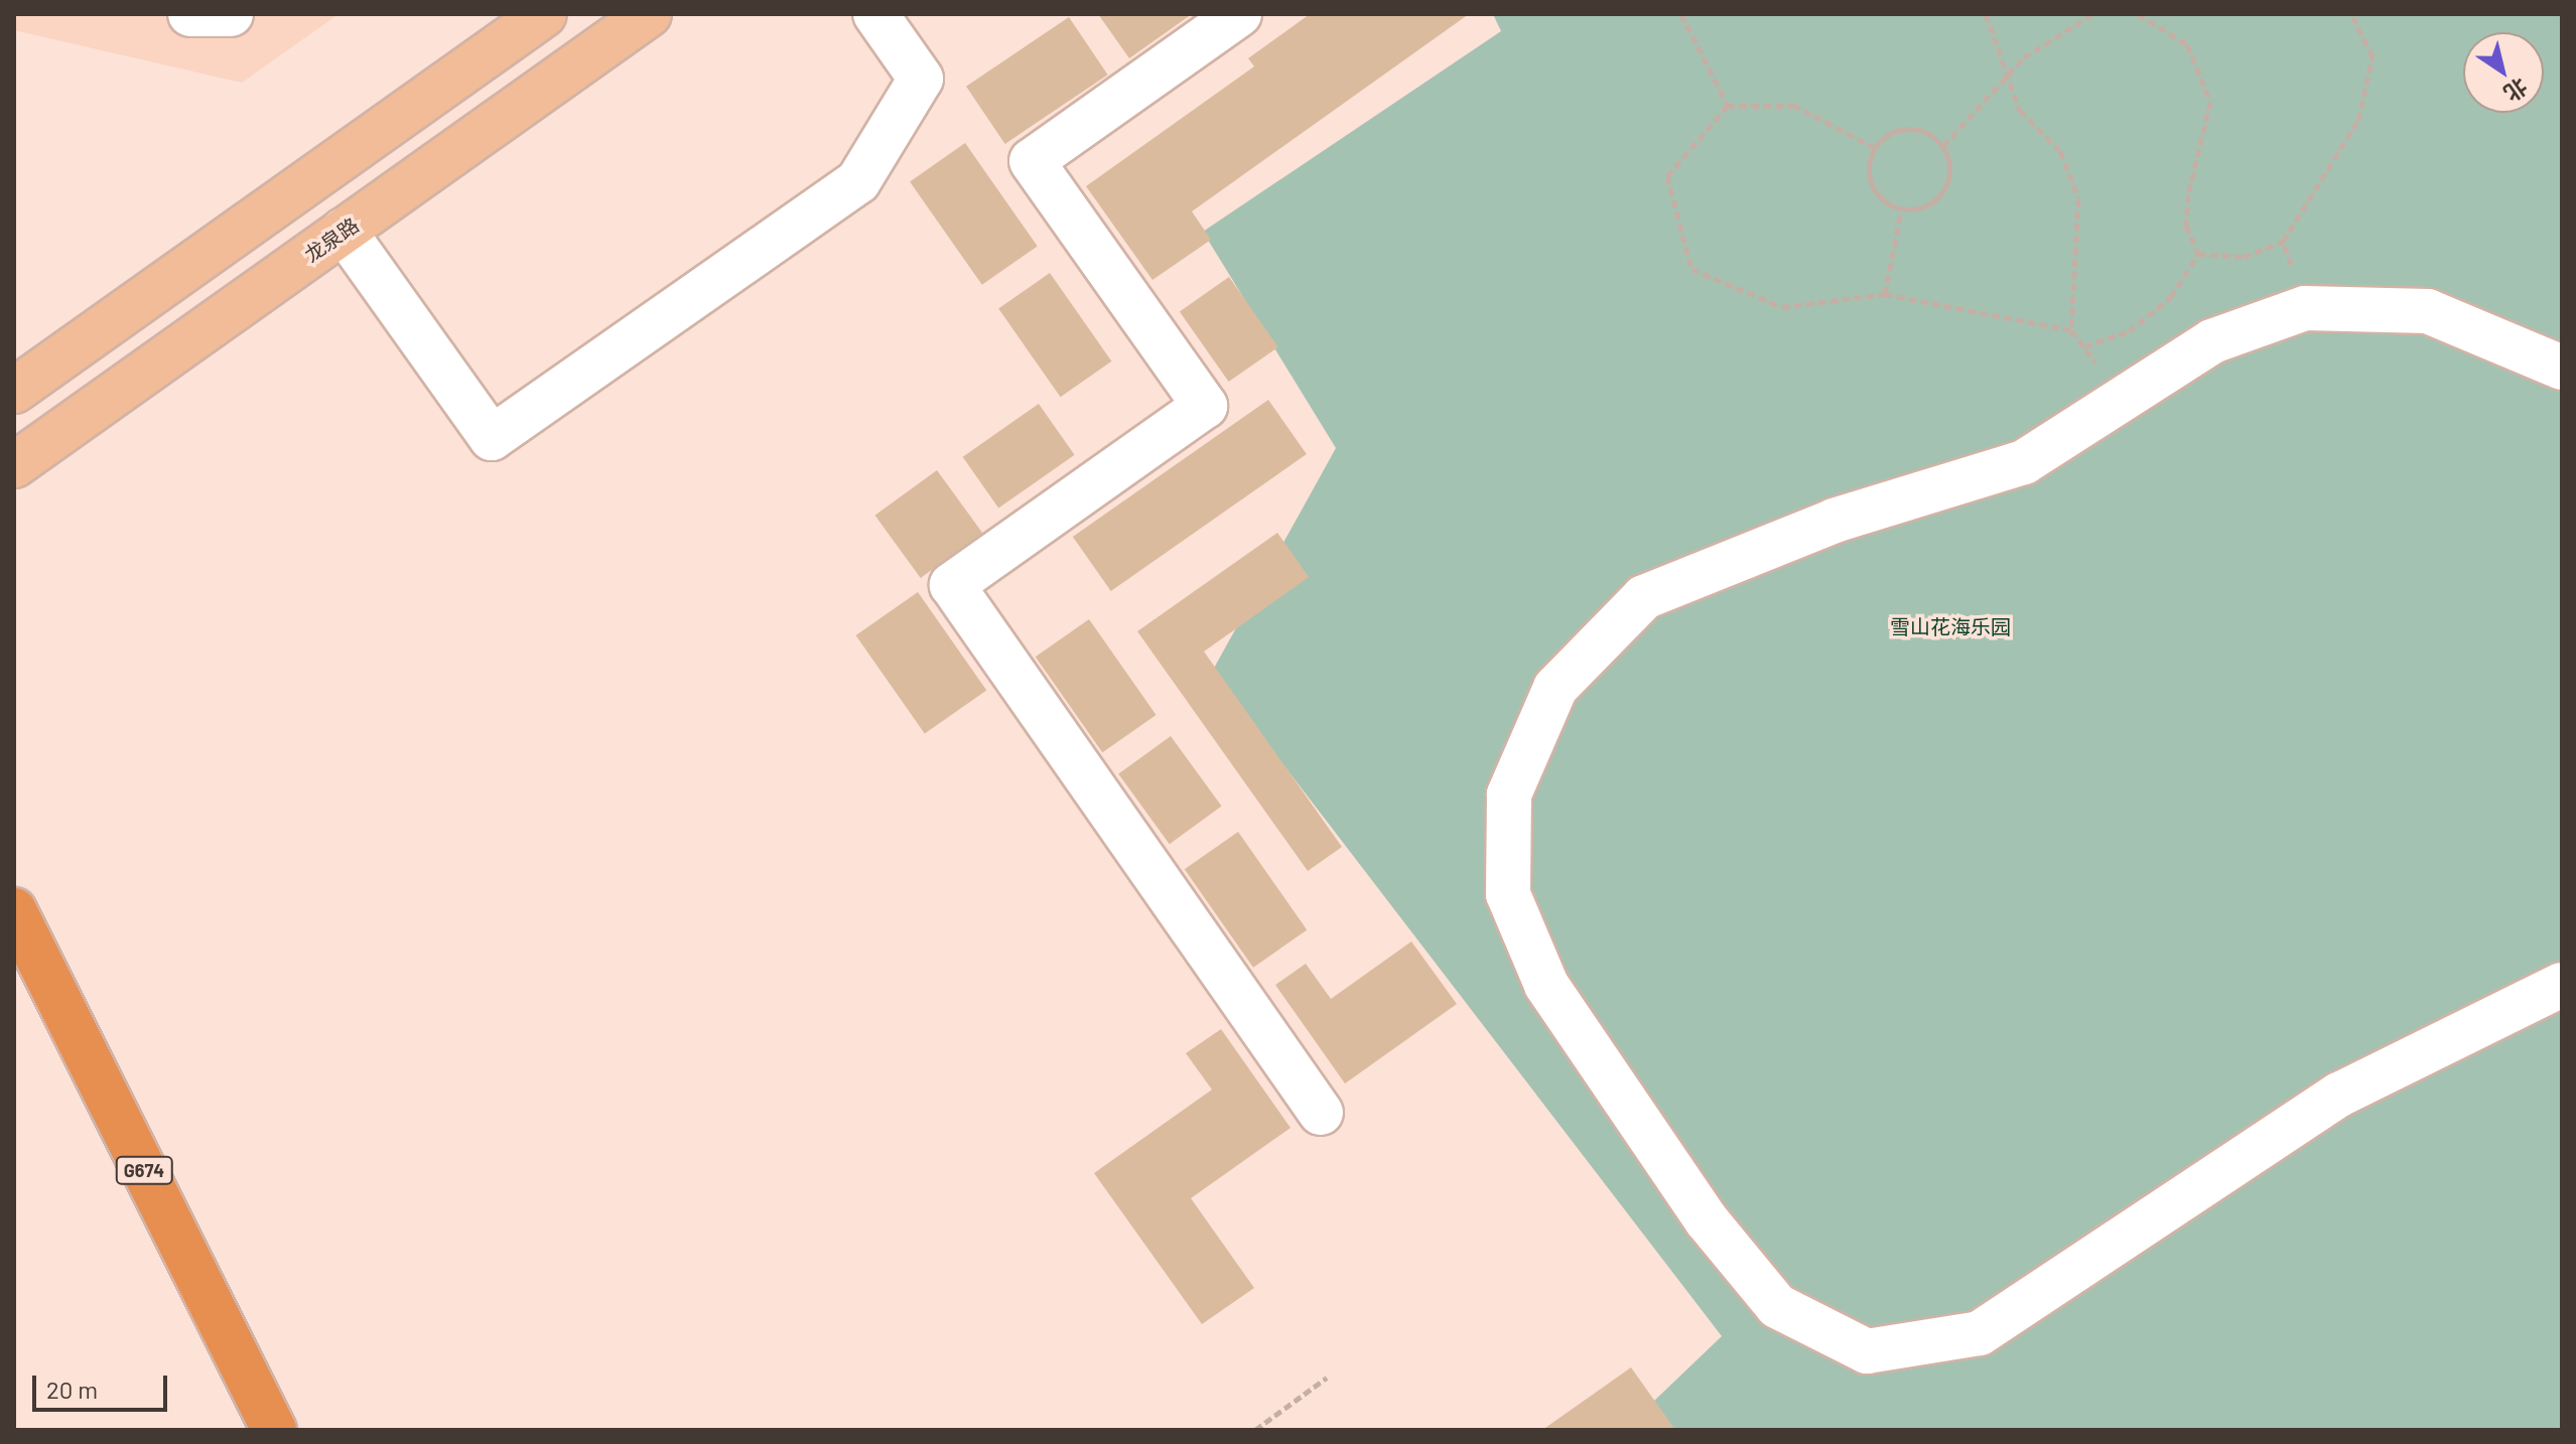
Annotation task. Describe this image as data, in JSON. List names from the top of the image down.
{
  "streets": {
    "highway": ["G674"],
    "main road": ["龙泉路"]
  },
  "parks": ["雪山花海乐园"],
  "scale_bar": "20 m",
  "north": "bottom right"
}
